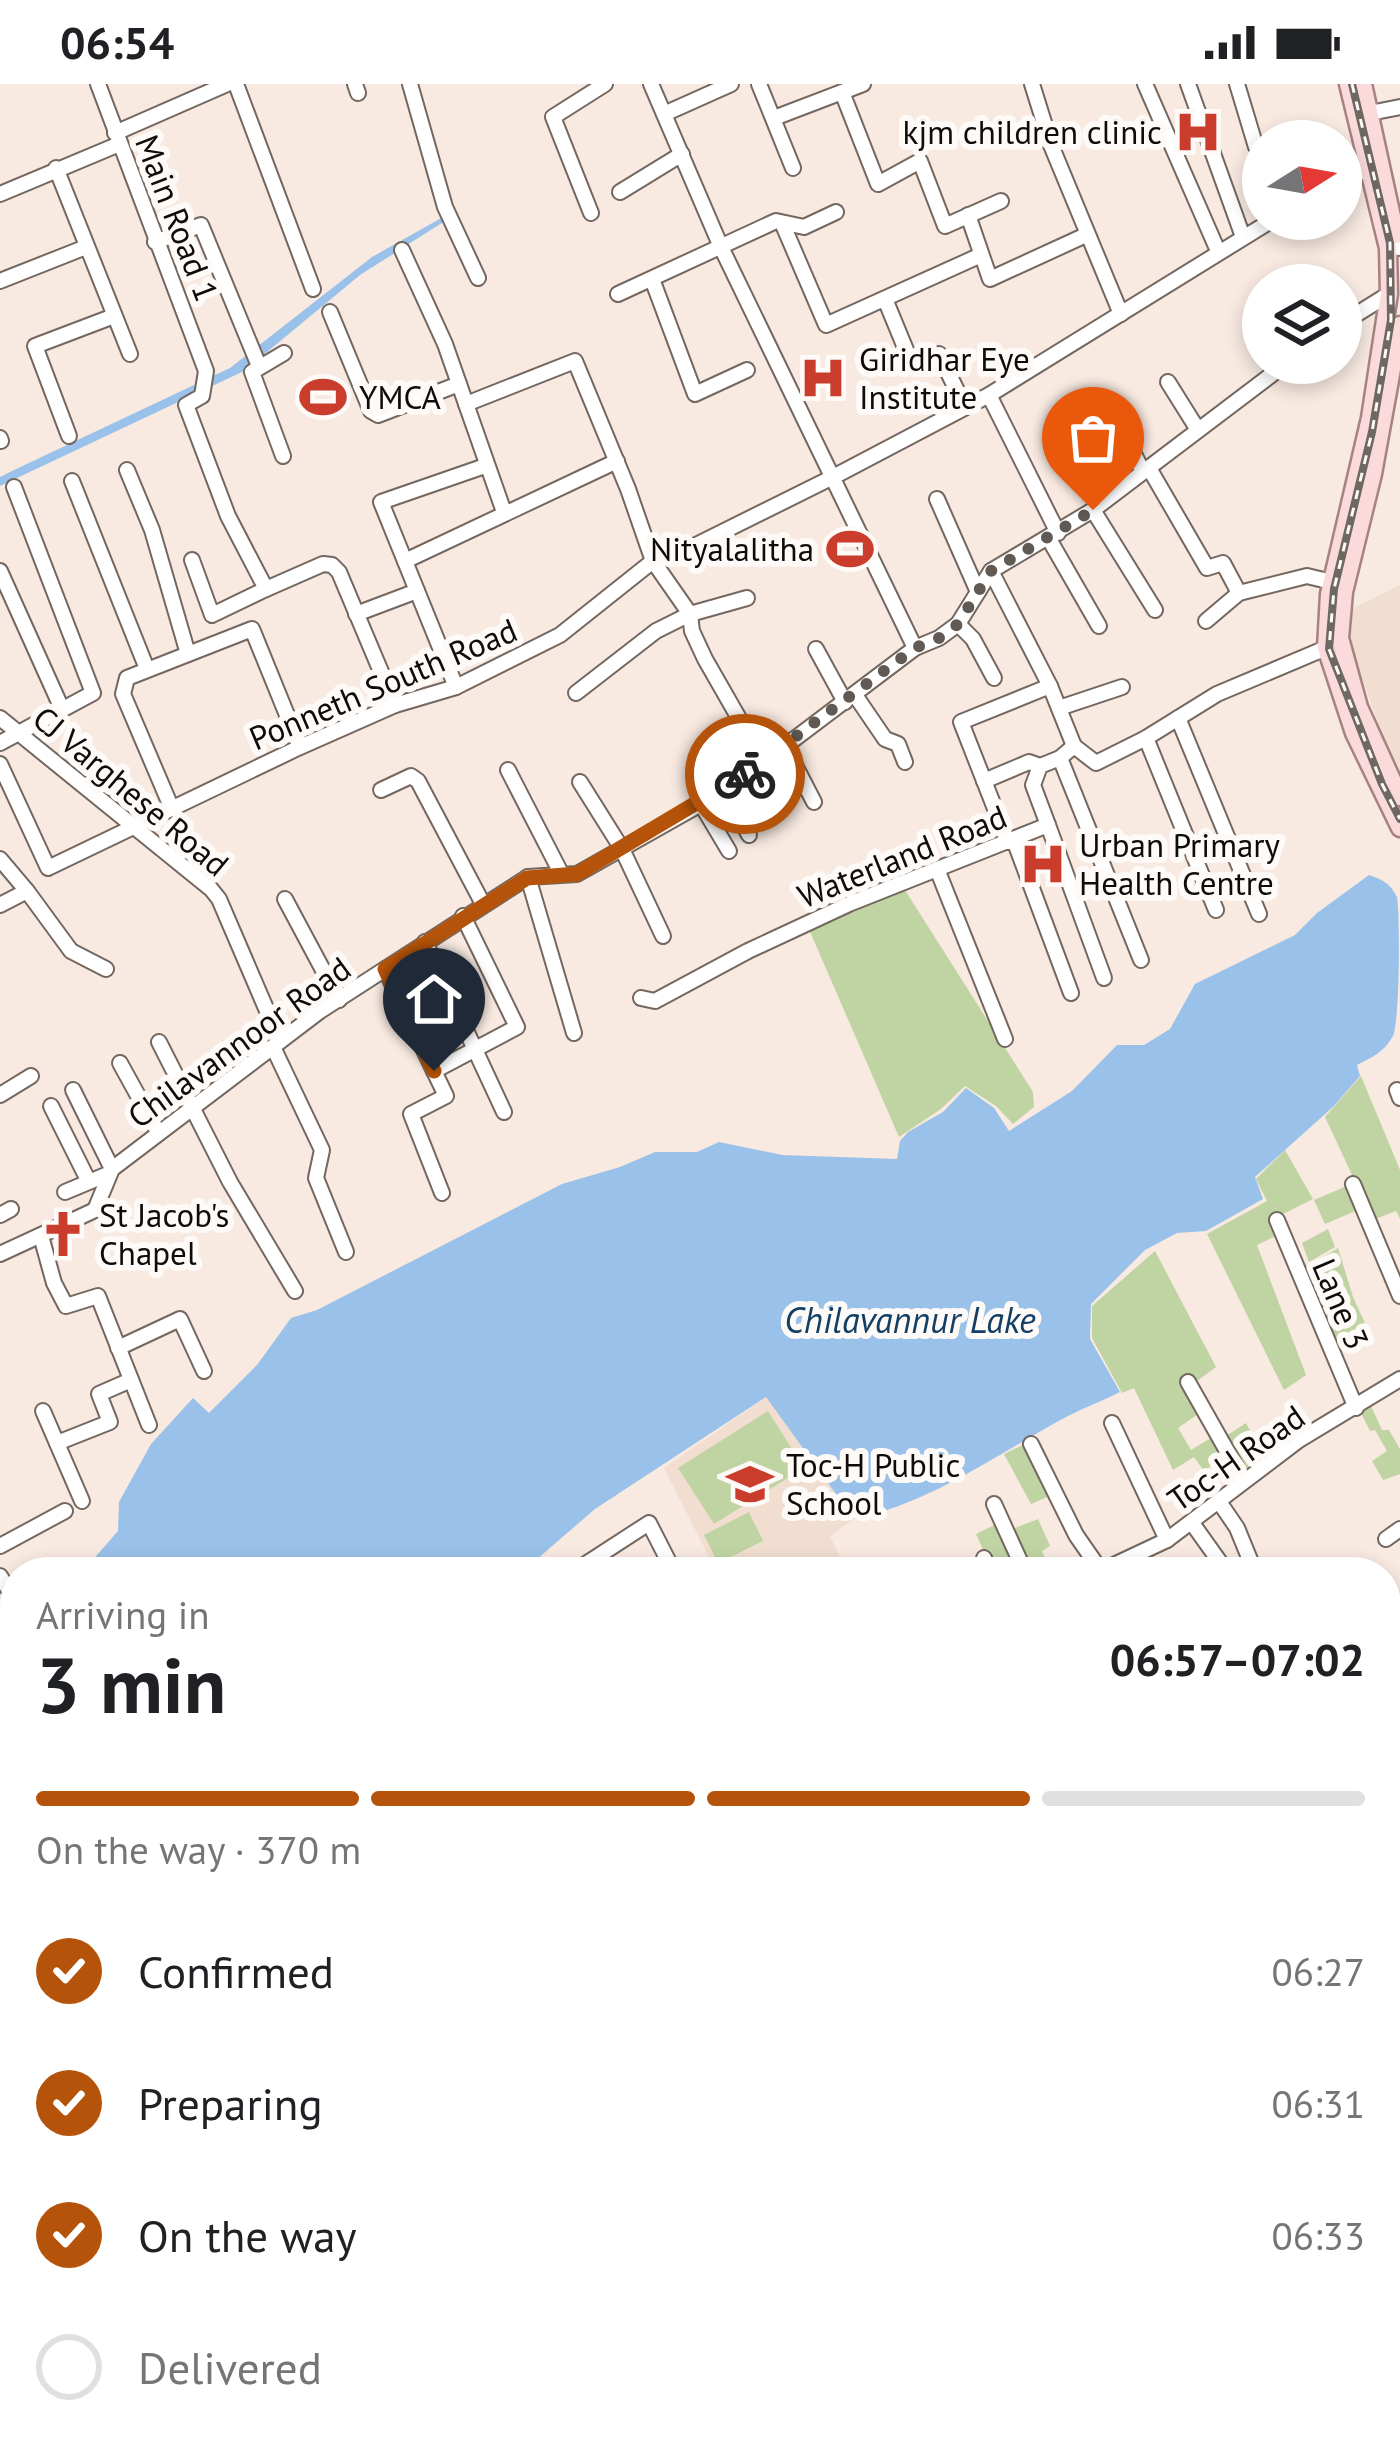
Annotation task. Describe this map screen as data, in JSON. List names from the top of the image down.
{
  "streets": {
    "street": [
      "Main Road 1",
      "Ponneth South Road",
      "CJ Varghese Road",
      "Waterland Road",
      "Chilavannoor Road",
      "Lane 3",
      "Toc-H Road"
    ]
  },
  "crossings": [
    ["Ponneth South Road", "CJ Varghese Road"],
    ["CJ Varghese Road", "Chilavannoor Road"],
    ["Lane 3", "Toc-H Road"]
  ],
  "water": ["Chilavannur Lake"],
  "places": {
    "hospital": ["kjm children clinic", "Giridhar Eye Institute", "Urban Primary Health Centre"],
    "sports": ["YMCA", "Nityalalitha"],
    "church": ["St Jacob's Chapel"],
    "school or university": ["Toc-H Public School"]
  },
  "north": "right",
  "page": {
    "status": "06:54",
    "heading": ["3 min", "Arriving in", "06:57–07:02"],
    "bar": "On the way · 370 m",
    "list": [
      ["Confirmed", "06:27"],
      ["Preparing", "06:31"],
      ["On the way", "06:33"],
      "Delivered"
    ]
  }
}
